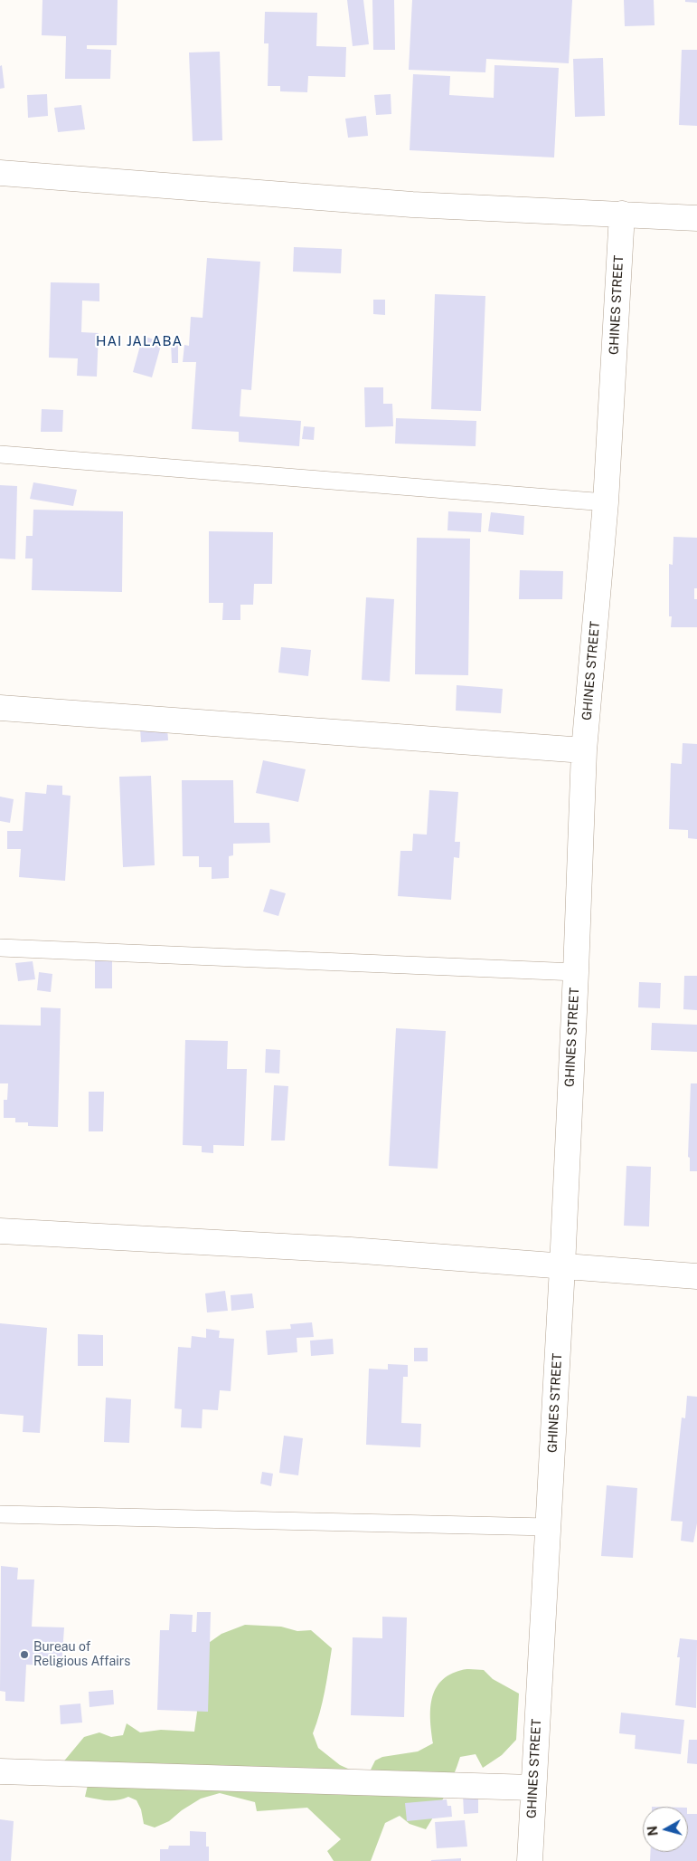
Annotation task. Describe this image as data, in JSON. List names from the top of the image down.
{
  "streets": {
    "street": ["GHINES STREET"]
  },
  "districts": ["HAI JALABA"],
  "places": ["Bureau of Religious Affairs"],
  "north": "left"
}
